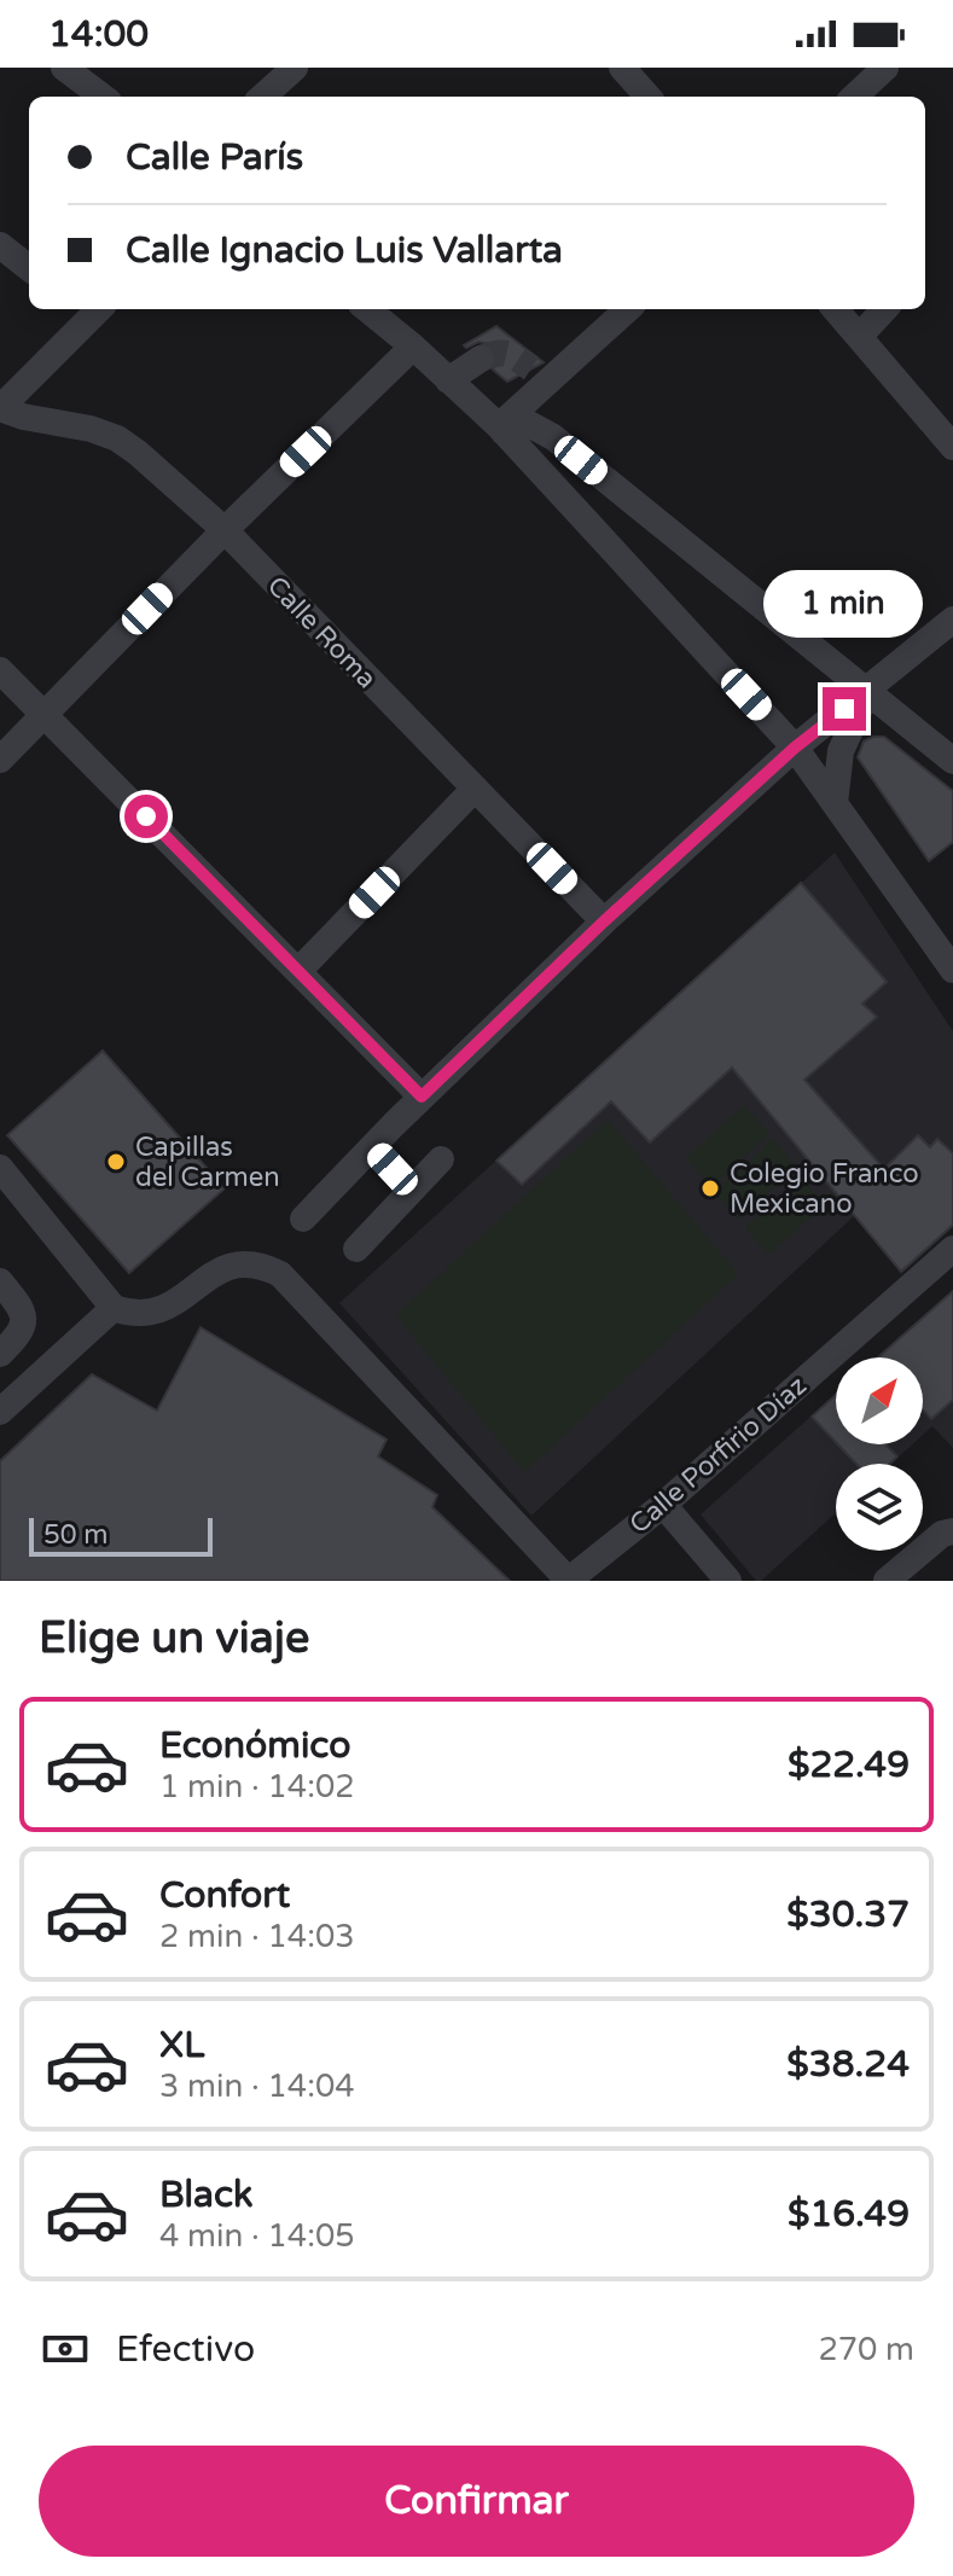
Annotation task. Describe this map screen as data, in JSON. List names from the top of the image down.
{
  "streets": {
    "street": ["Calle Roma", "Calle Porfirio Díaz"]
  },
  "places": ["Capillas del Carmen", "Colegio Franco Mexicano"],
  "scale_bar": "50 m",
  "north": "top right",
  "page": {
    "status": "14:00",
    "banner": ["Calle París", "Calle Ignacio Luis Vallarta"],
    "bubble": "1 min",
    "scale": "50 m",
    "heading": "Elige un viaje",
    "list": [
      {
        "name": "Económico",
        "note": "1 min · 14:02",
        "value": "$22.49"
      },
      {
        "name": "Confort",
        "note": "2 min · 14:03",
        "value": "$30.37"
      },
      {
        "name": "XL",
        "note": "3 min · 14:04",
        "value": "$38.24"
      },
      {
        "name": "Black",
        "note": "4 min · 14:05",
        "value": "$16.49"
      }
    ],
    "pay": ["Efectivo", "270 m"],
    "buttons": "Confirmar"
  }
}
